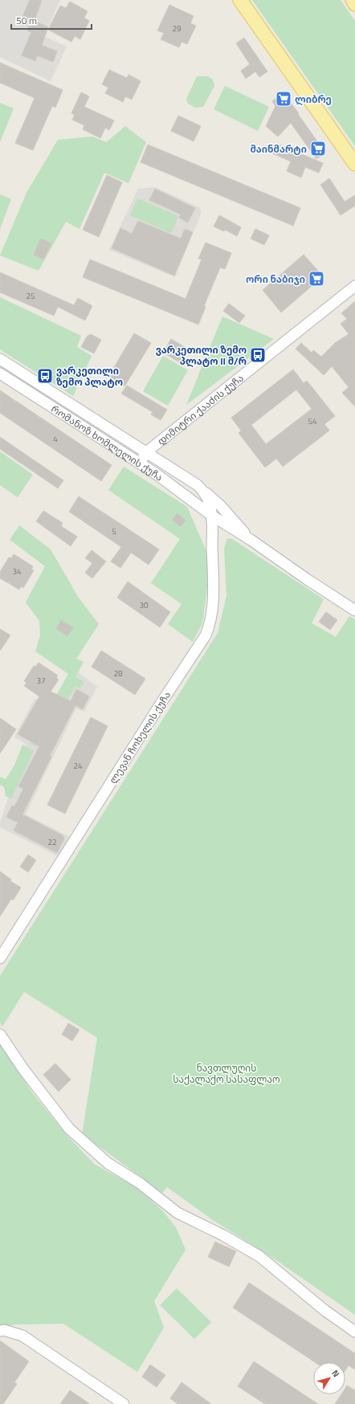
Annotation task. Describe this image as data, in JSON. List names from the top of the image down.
{
  "streets": {
    "street": ["დიმიტრი ქააძის ქუჩა", "რომანოზ ხომლელის ქუჩა", "ლევან ჩოხელის ქუჩა"]
  },
  "crossings": [
    ["დიმიტრი ქააძის ქუჩა", "რომანოზ ხომლელის ქუჩა"],
    ["რომანოზ ხომლელის ქუჩა", "ლევან ჩოხელის ქუჩა"]
  ],
  "parks": ["ნავთლუღის საქალაქო სასაფლაო"],
  "places": {
    "supermarket": ["ლიბრე", "მაინმარტი", "ორი ნაბიჯი"],
    "bus stop": ["ვარკეთილი ზემო პლატო II მ/რ", "ვარკეთილი ზემო პლატო"]
  },
  "house_numbers": [
    "29",
    "25",
    "54",
    "4",
    "5",
    "34",
    "30",
    "28",
    "37",
    "24",
    "22"
  ],
  "scale_bar": "50 m",
  "north": "top right"
}
